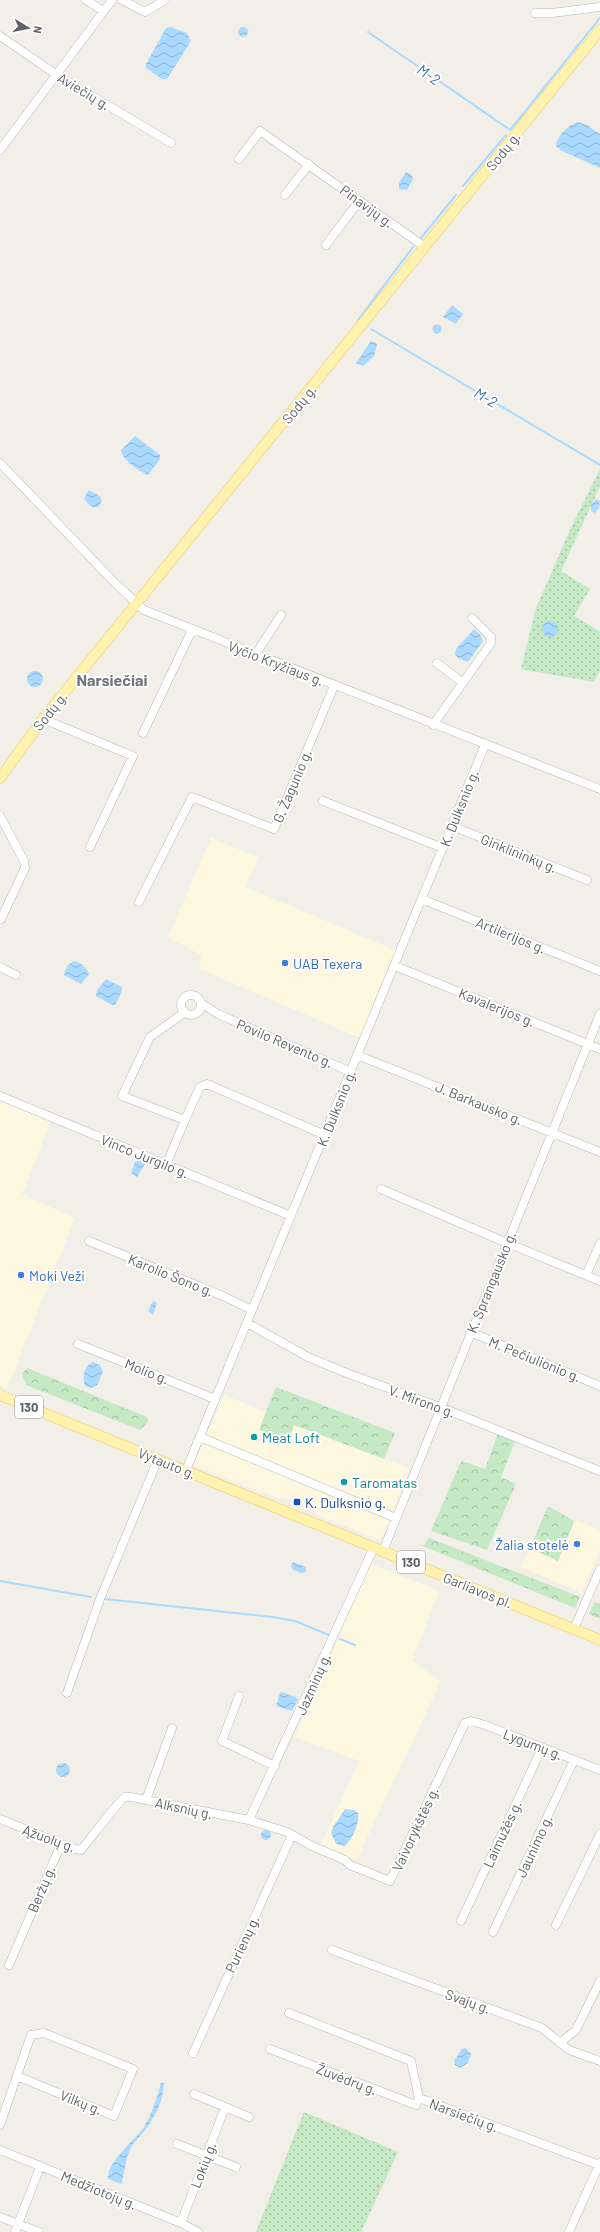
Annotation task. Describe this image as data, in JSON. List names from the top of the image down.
{
  "streets": {
    "main road": [
      "Sodų g.",
      "130",
      "Vytauto g.",
      "Garliavos pl."
    ],
    "street": [
      "Aviečių g.",
      "Pinavijų g.",
      "Vyčio Kryžiaus g.",
      "G. Žagunio g.",
      "K. Dulksnio g.",
      "Ginklininkų g.",
      "Artilerijos g.",
      "Kavalerijos g.",
      "Povilo Revento g.",
      "J. Barkausko g.",
      "Vinco Jurgilo g.",
      "Karolio Šono g.",
      "K. Sprangausko g.",
      "M. Pečiulionio g.",
      "Molio g.",
      "V. Mirono g.",
      "Jazminų g.",
      "Lygumų g.",
      "Alksnių g.",
      "Vaivorykštės g.",
      "Laimužės g.",
      "Ąžuolų g.",
      "Jaunimo g.",
      "Beržų g.",
      "Purienų g.",
      "Svajų g.",
      "Žuvėdrų g.",
      "Vilkų g.",
      "Narsiečių g.",
      "Lokių g.",
      "Medžiotojų g."
    ]
  },
  "crossings": [
    ["Sodų g.", "Pinavijų g."],
    ["Sodų g.", "Vyčio Kryžiaus g."],
    ["Vyčio Kryžiaus g.", "G. Žagunio g."],
    ["Vyčio Kryžiaus g.", "K. Dulksnio g."],
    ["K. Dulksnio g.", "Ginklininkų g."],
    ["K. Dulksnio g.", "Artilerijos g."],
    ["K. Dulksnio g.", "Kavalerijos g."],
    ["K. Dulksnio g.", "Povilo Revento g."],
    ["K. Dulksnio g.", "J. Barkausko g."],
    ["K. Dulksnio g.", "Vinco Jurgilo g."],
    ["K. Dulksnio g.", "Karolio Šono g."],
    ["K. Dulksnio g.", "Molio g."],
    ["K. Dulksnio g.", "V. Mirono g."],
    ["K. Dulksnio g.", "Vytauto g."],
    ["Kavalerijos g.", "K. Sprangausko g."],
    ["J. Barkausko g.", "K. Sprangausko g."],
    ["K. Sprangausko g.", "M. Pečiulionio g."],
    ["K. Sprangausko g.", "V. Mirono g."],
    ["K. Sprangausko g.", "Garliavos pl."],
    ["K. Sprangausko g.", "Jazminų g."],
    ["Vytauto g.", "Garliavos pl."],
    ["Garliavos pl.", "Jazminų g."],
    ["Jazminų g.", "Alksnių g."],
    ["Jazminų g.", "Vaivorykštės g."],
    ["Lygumų g.", "Vaivorykštės g."],
    ["Lygumų g.", "Laimužės g."],
    ["Lygumų g.", "Jaunimo g."],
    ["Alksnių g.", "Vaivorykštės g."],
    ["Alksnių g.", "Ąžuolų g."],
    ["Vaivorykštės g.", "Purienų g."],
    ["Ąžuolų g.", "Beržų g."],
    ["Žuvėdrų g.", "Narsiečių g."],
    ["Lokių g.", "Medžiotojų g."]
  ],
  "districts": ["Narsiečiai"],
  "water": ["M-2"],
  "places": {
    "other": [
      "UAB Texera",
      "Moki Veži",
      "Meat Loft",
      "Taromatas",
      "Žalia stotelė"
    ],
    "transit": ["K. Dulksnio g."]
  },
  "north": "right"
}
